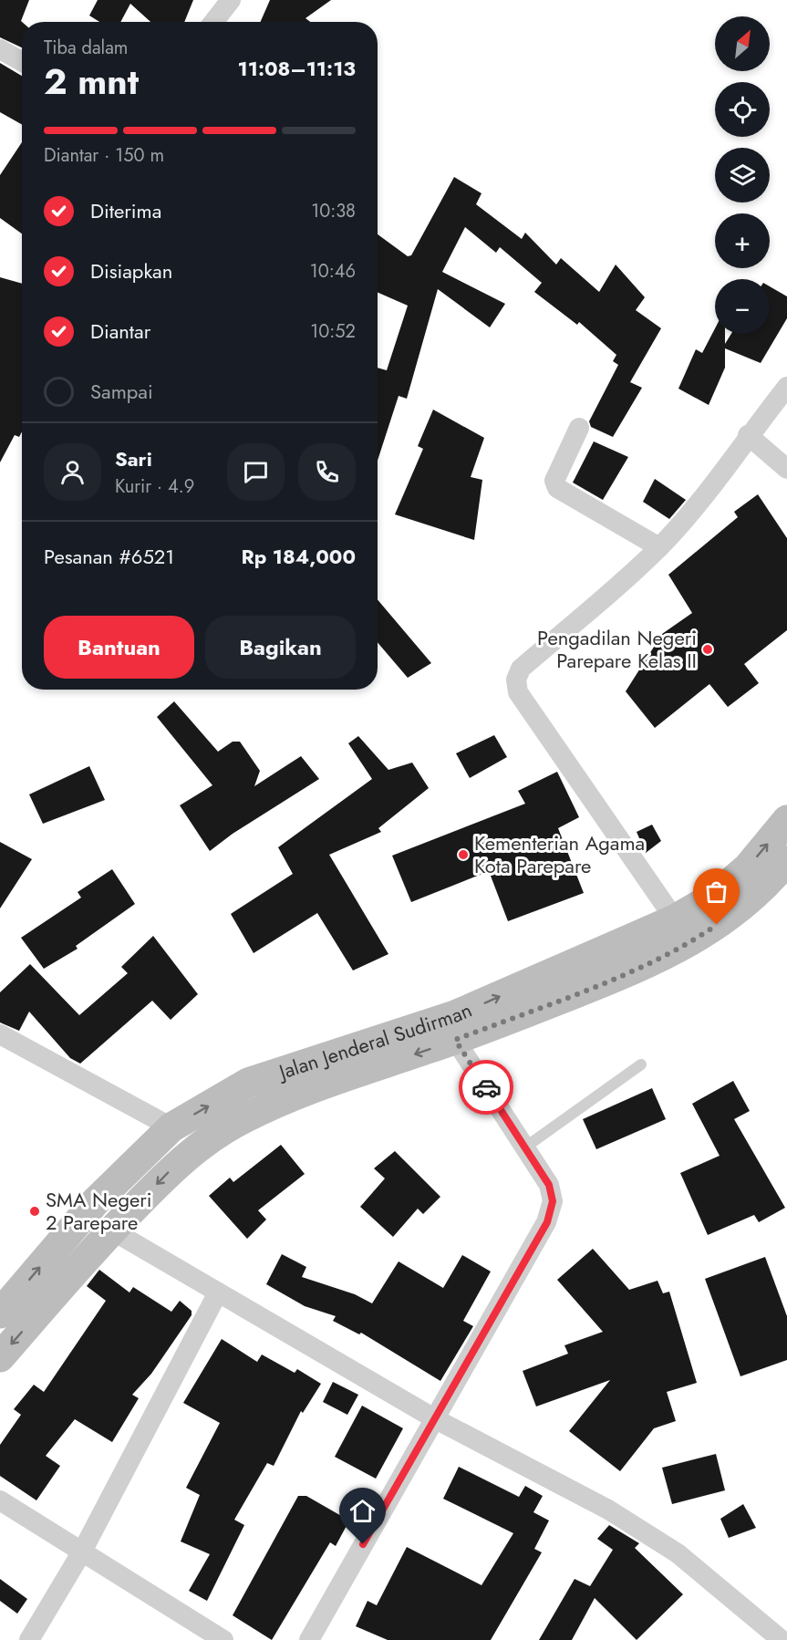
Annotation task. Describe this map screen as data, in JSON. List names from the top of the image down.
{
  "streets": {
    "main road": ["Jalan Jenderal Sudirman"]
  },
  "places": ["Pengadilan Negeri Parepare Kelas II", "Kementerian Agama Kota Parepare", "SMA Negeri 2 Parepare"],
  "north": "top right",
  "page": {
    "map_buttons": ["+", "−"],
    "heading": ["2 mnt", "Tiba dalam", "11:08–11:13"],
    "panel": [
      "Sari",
      "Kurir · 4.9",
      "Pesanan #6521",
      "Rp 184,000"
    ],
    "bar": "Diantar · 150 m",
    "list": [
      ["Diterima", "10:38"],
      ["Disiapkan", "10:46"],
      ["Diantar", "10:52"],
      "Sampai"
    ],
    "buttons": ["Bantuan", "Bagikan"]
  }
}
